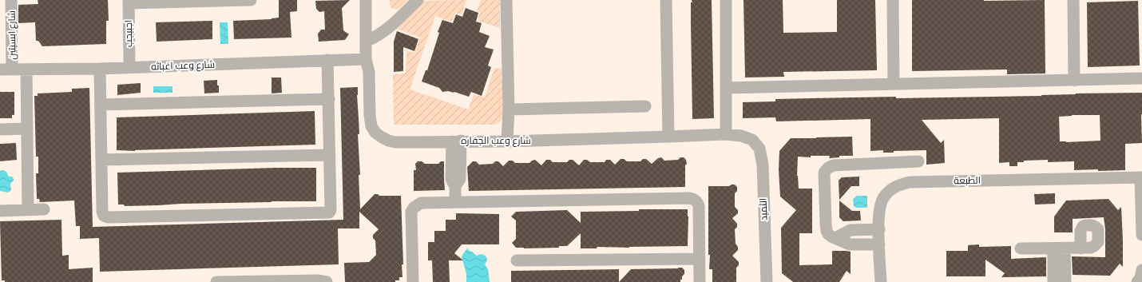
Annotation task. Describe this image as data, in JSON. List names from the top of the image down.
{
  "streets": {
    "street": [
      "اجبيجب",
      "شارع ابسيتين",
      "شارع وعب اغباثه",
      "شارع وعب الجفاره",
      "الطبعة",
      "الثميد"
    ]
  },
  "crossings": [
    ["اجبيجب", "شارع وعب اغباثه"],
    ["شارع ابسيتين", "شارع وعب اغباثه"],
    ["شارع وعب اغباثه", "شارع وعب الجفاره"],
    ["شارع وعب الجفاره", "الثميد"]
  ]
}
